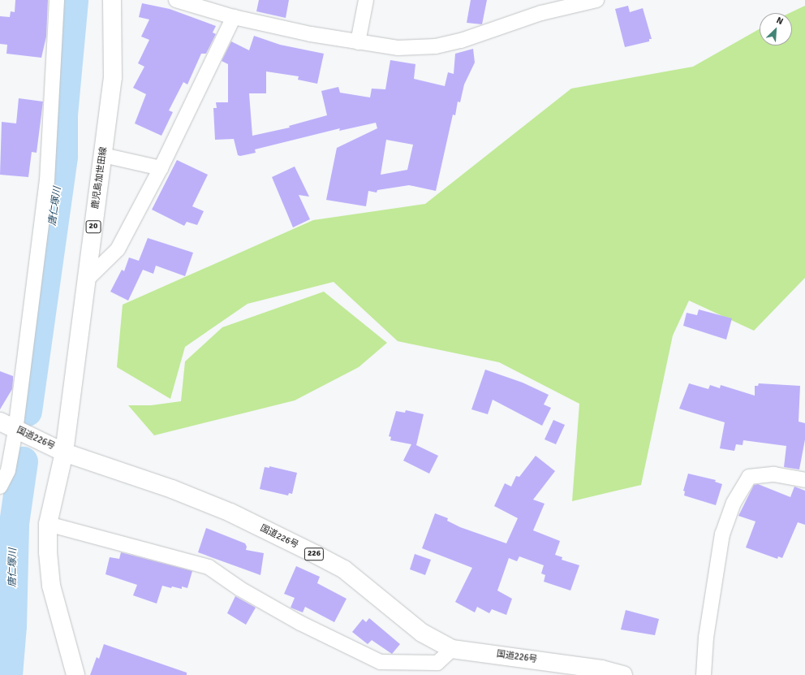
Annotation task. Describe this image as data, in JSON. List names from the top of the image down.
{
  "streets": {
    "main road": [
      "鹿児島加世田線",
      "20",
      "国道226号",
      "226"
    ]
  },
  "crossings": [
    ["鹿児島加世田線", "国道226号"]
  ],
  "water": ["唐仁塚川"],
  "north": "top right"
}
